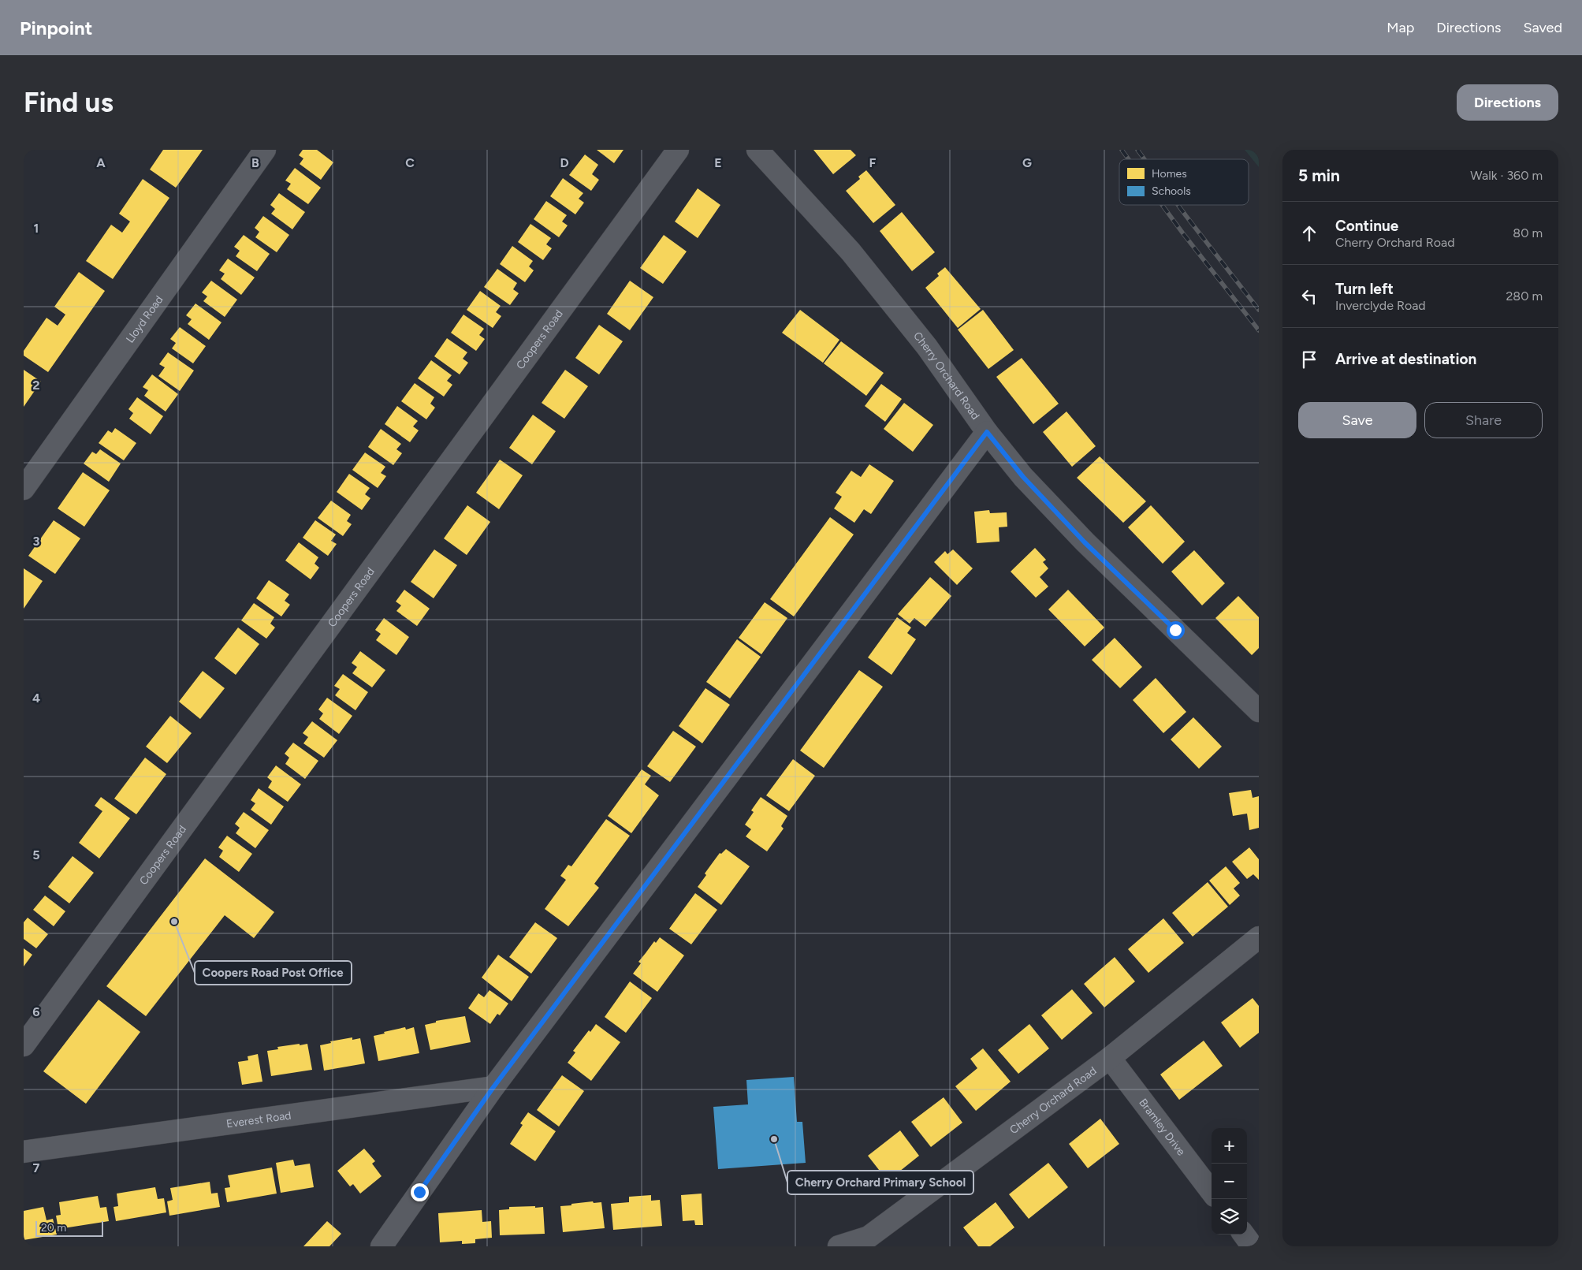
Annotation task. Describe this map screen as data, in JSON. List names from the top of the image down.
{
  "streets": {
    "street": [
      "Lloyd Road",
      "Coopers Road",
      "Cherry Orchard Road",
      "Everest Road",
      "Bramley Drive"
    ]
  },
  "crossings": [
    ["Cherry Orchard Road", "Bramley Drive"]
  ],
  "places": ["Coopers Road Post Office", "Cherry Orchard Primary School"],
  "legend": ["Homes", "Schools"],
  "scale_bar": "20 m",
  "page": {
    "header": "Pinpoint",
    "nav": ["Map", "Directions", "Saved"],
    "buttons": [
      "Directions",
      ["Save", "Share"]
    ],
    "title": "Find us",
    "heading": ["5 min", "Walk · 360 m"],
    "list": [
      ["Continue", "Cherry Orchard Road", "80 m"],
      ["Turn left", "Inverclyde Road", "280 m"],
      "Arrive at destination"
    ],
    "map_buttons": ["+", "−"],
    "scale": "20 m"
  },
  "grid": {
    "columns": [
      "A",
      "B",
      "C",
      "D",
      "E",
      "F",
      "G"
    ],
    "rows": [
      "1",
      "2",
      "3",
      "4",
      "5",
      "6",
      "7"
    ]
  }
}
